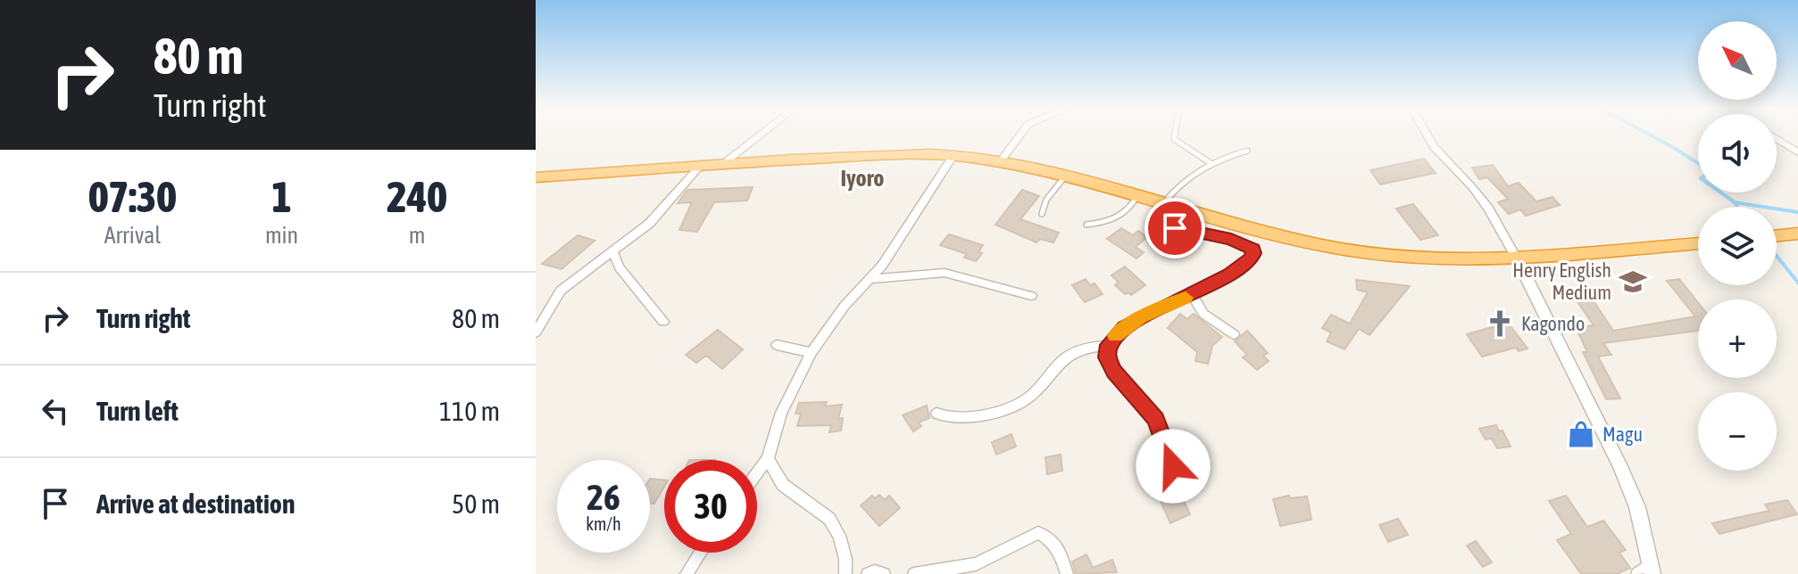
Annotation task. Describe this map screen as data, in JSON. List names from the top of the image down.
{
  "districts": ["Iyoro"],
  "places": {
    "school or university": ["Henry English Medium"],
    "church": ["Kagondo"],
    "shop": ["Magu"]
  },
  "north": "top left",
  "page": {
    "turn": ["80 m", "Turn right"],
    "map_buttons": ["+", "−"],
    "eta": [
      "07:30",
      "Arrival",
      "1",
      "min",
      "240",
      "m"
    ],
    "list": [
      {
        "name": "Turn right",
        "value": "80 m"
      },
      {
        "name": "Turn left",
        "value": "110 m"
      },
      {
        "name": "Arrive at destination",
        "value": "50 m"
      }
    ],
    "speed": "26 km/h",
    "limit": "30"
  }
}
